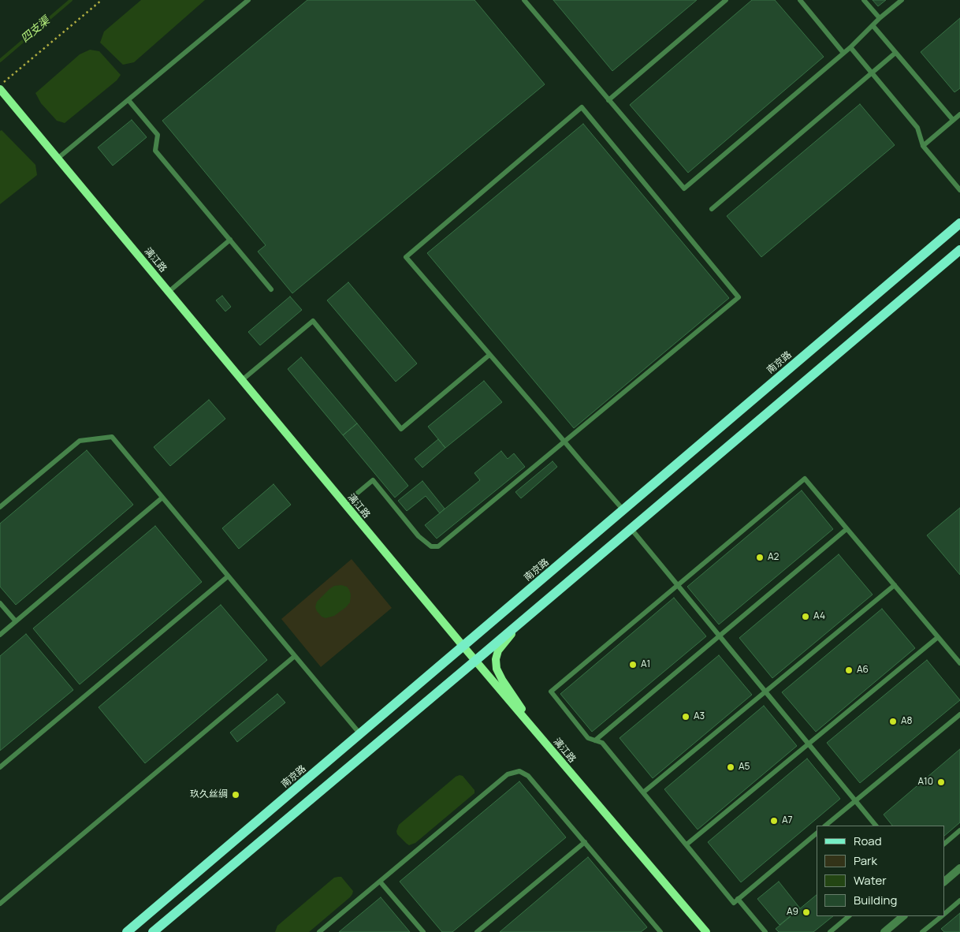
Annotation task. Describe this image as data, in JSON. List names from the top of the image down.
{
  "streets": {
    "main road": ["南京路"],
    "street": ["漓江路"]
  },
  "crossings": [
    ["漓江路", "南京路"]
  ],
  "water": ["四支渠"],
  "places": [
    "A2",
    "A4",
    "A1",
    "A6",
    "A3",
    "A8",
    "A5",
    "A10",
    "玖久丝绸",
    "A7",
    "A9"
  ],
  "legend": [
    "Road",
    "Park",
    "Water",
    "Building"
  ]
}
